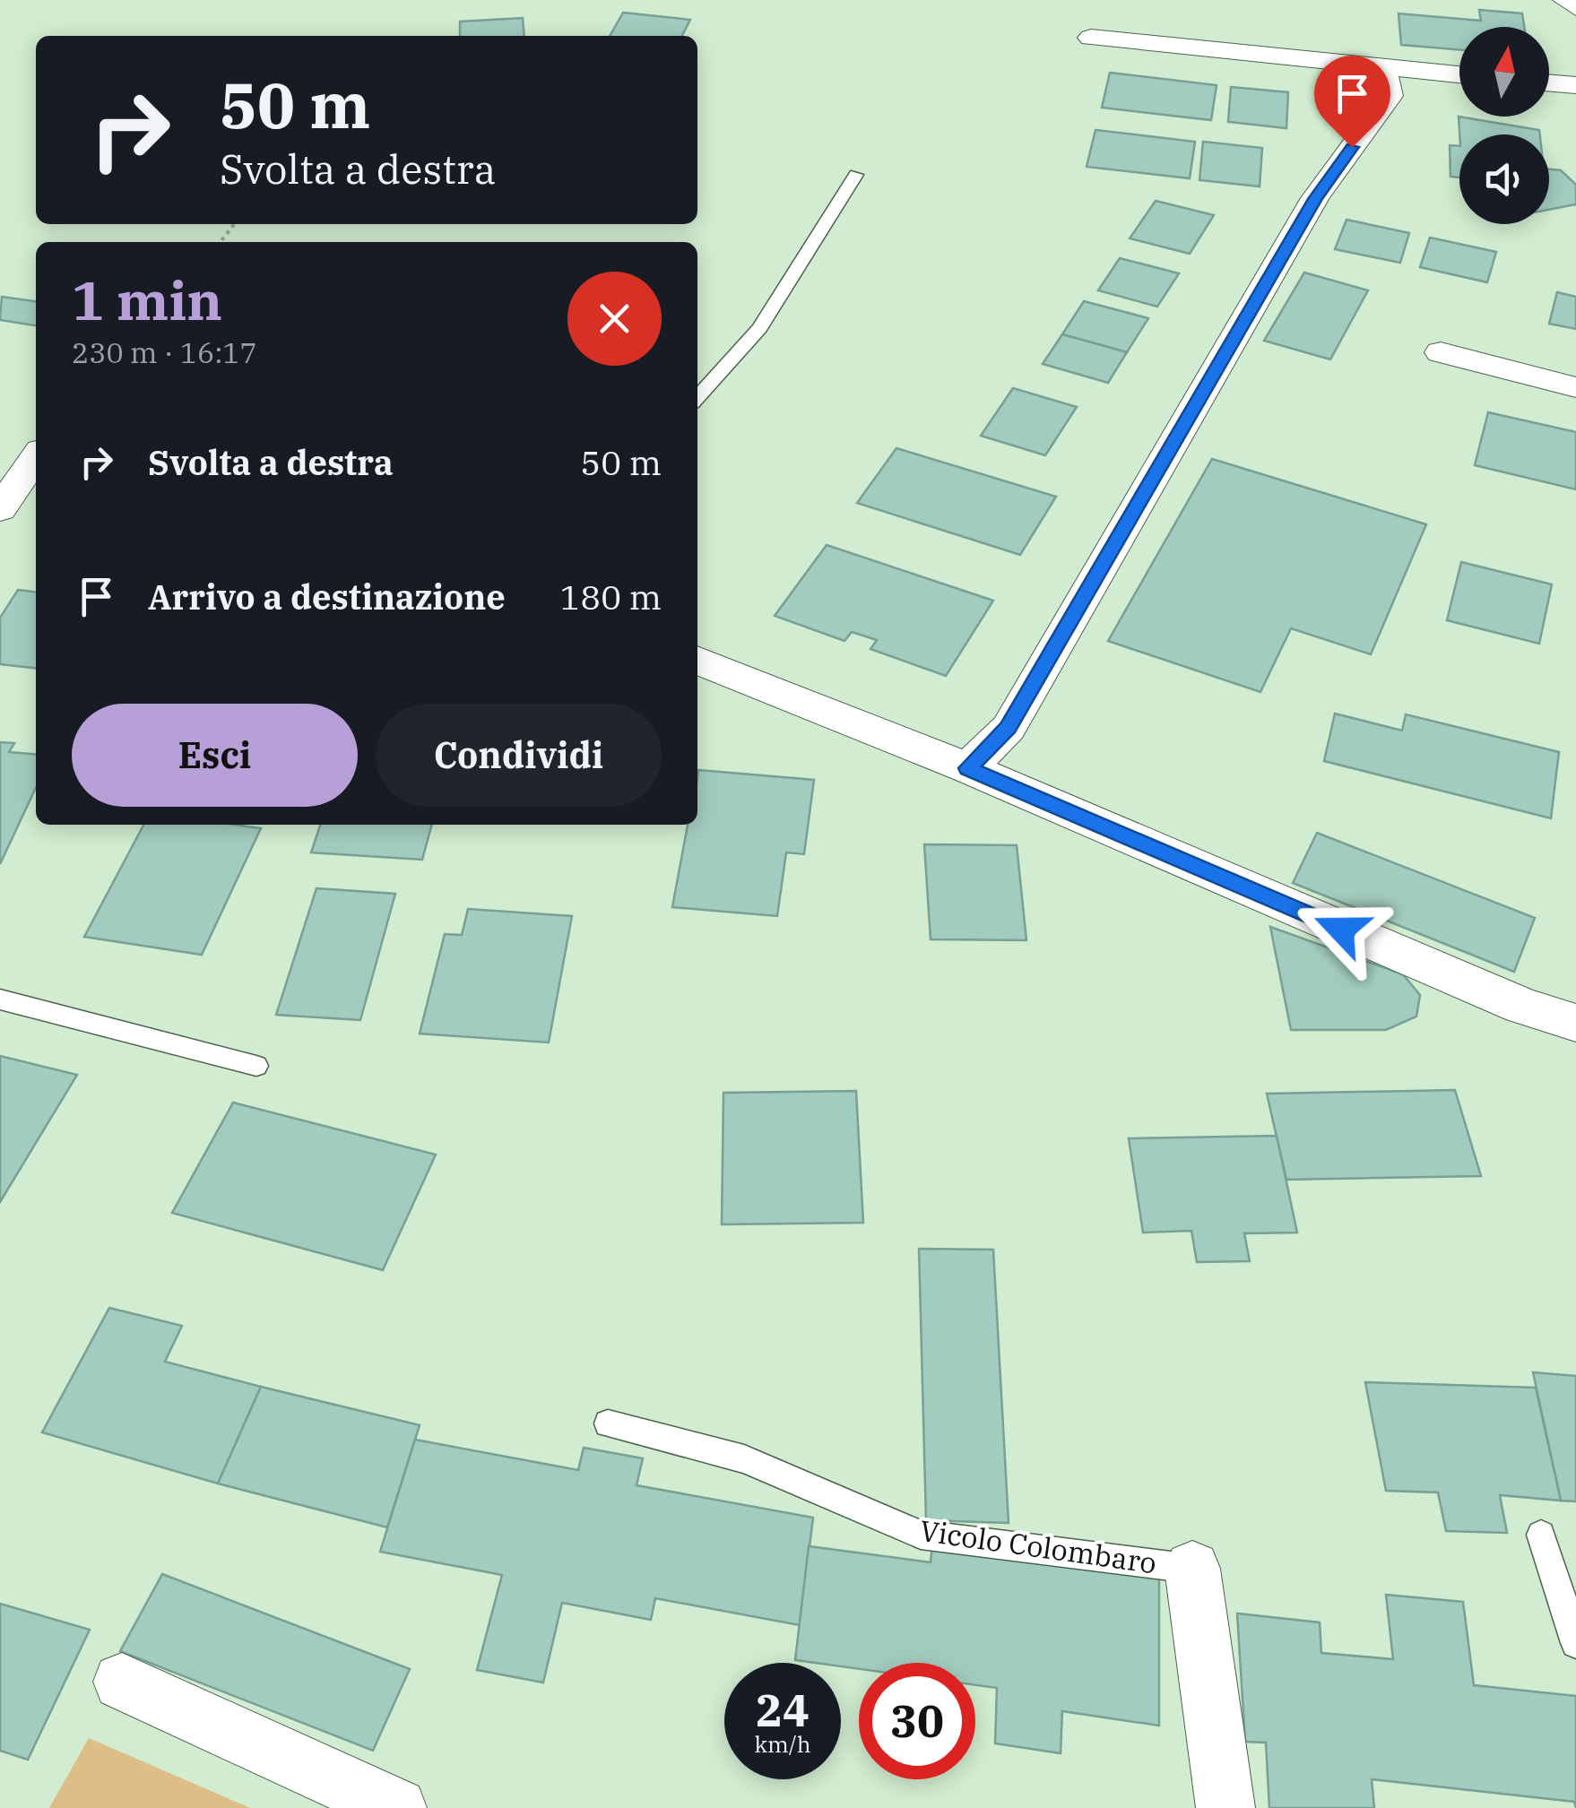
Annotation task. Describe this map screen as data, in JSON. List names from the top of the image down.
{
  "streets": {
    "street": ["Vicolo Colombaro"]
  },
  "north": "top",
  "page": {
    "turn": ["50 m", "Svolta a destra"],
    "heading": ["1 min", "230 m · 16:17"],
    "list": [
      {
        "name": "Svolta a destra",
        "value": "50 m"
      },
      {
        "name": "Arrivo a destinazione",
        "value": "180 m"
      }
    ],
    "buttons": ["Esci", "Condividi"],
    "speed": "24 km/h",
    "limit": "30"
  }
}
